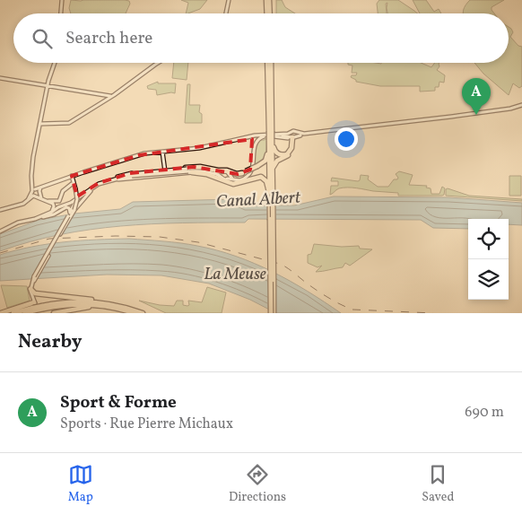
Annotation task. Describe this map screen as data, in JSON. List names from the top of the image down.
{
  "water": ["Canal Albert", "La Meuse"],
  "page": {
    "search": "Search here",
    "pins": "A",
    "heading": "Nearby",
    "list": [
      {
        "mark": "A",
        "name": "Sport & Forme",
        "note": "Sports · Rue Pierre Michaux",
        "value": "690 m"
      }
    ],
    "nav": ["Map", "Directions", "Saved"]
  }
}
